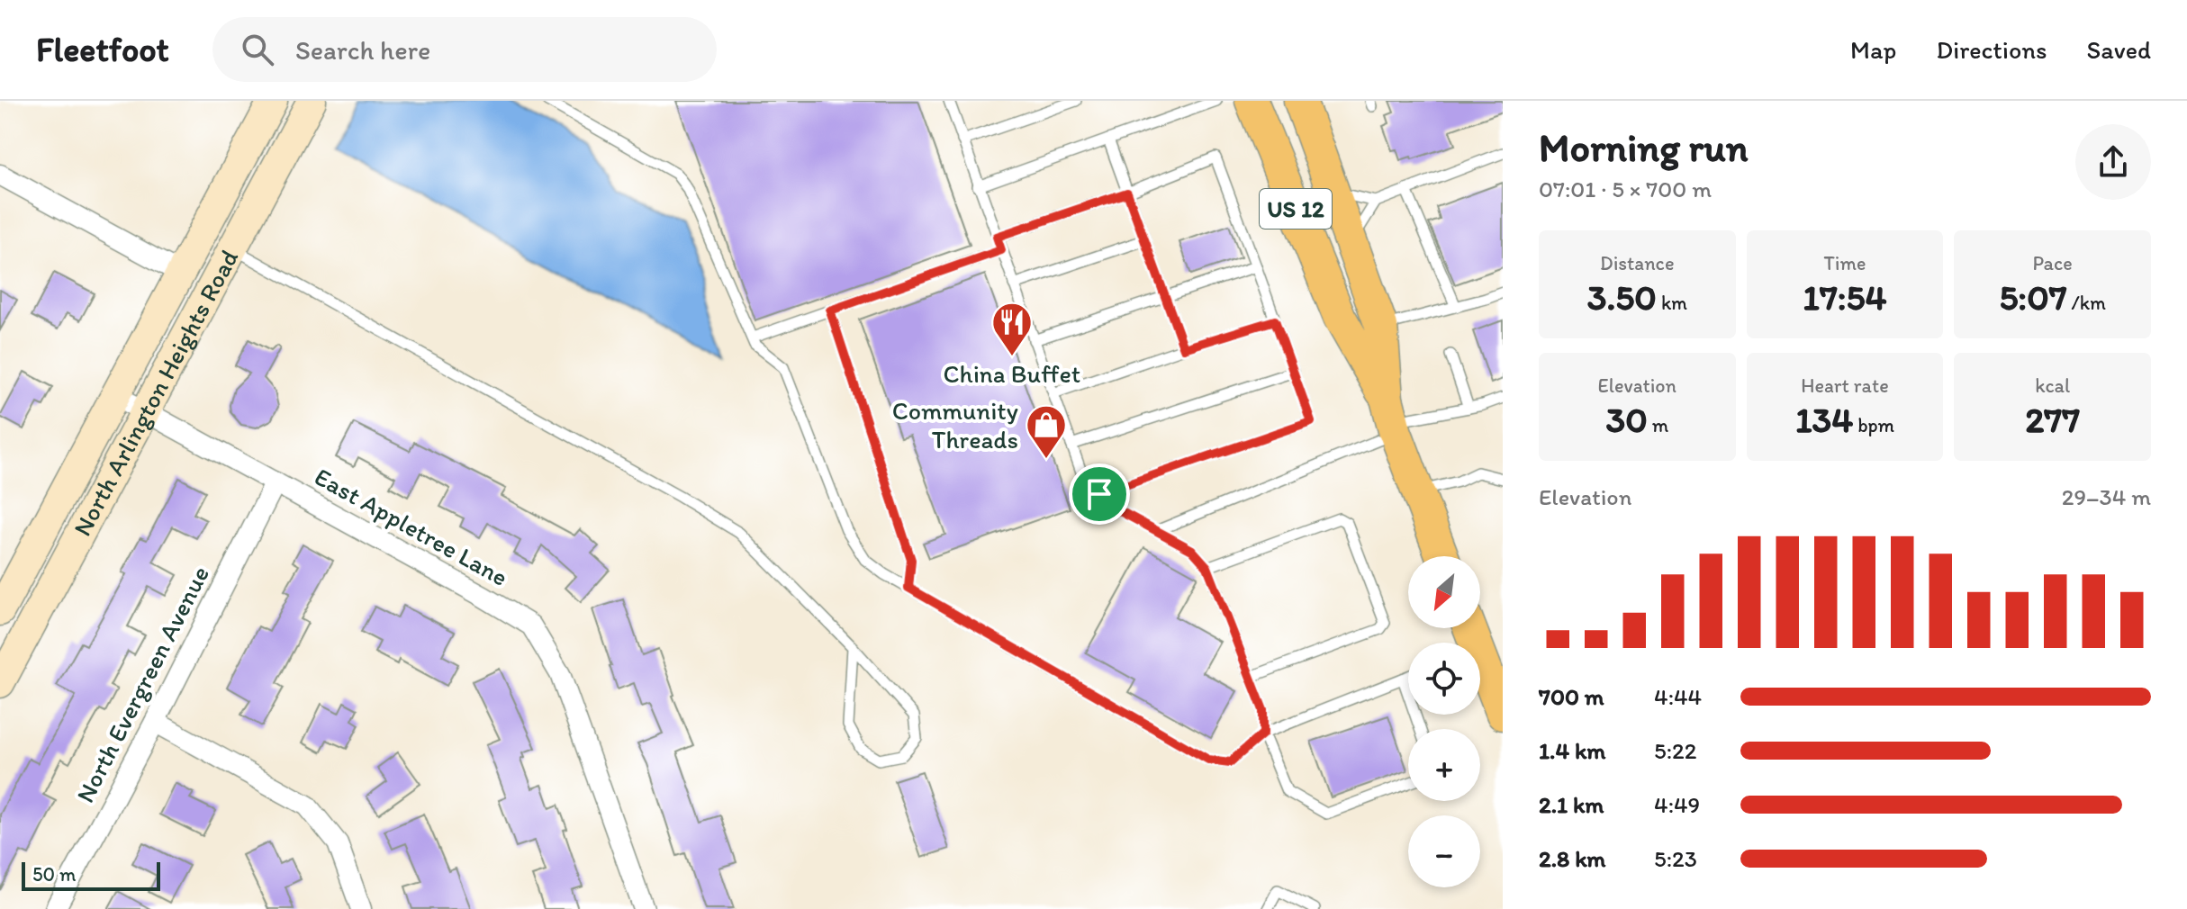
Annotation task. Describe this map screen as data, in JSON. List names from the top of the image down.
{
  "streets": {
    "main road": ["US 12", "North Arlington Heights Road"],
    "street": ["East Appletree Lane", "North Evergreen Avenue"]
  },
  "crossings": [
    ["North Arlington Heights Road", "East Appletree Lane"],
    ["East Appletree Lane", "North Evergreen Avenue"]
  ],
  "places": {
    "restaurant": ["China Buffet"],
    "shop": ["Community Threads"]
  },
  "scale_bar": "50 m",
  "north": "bottom left",
  "page": {
    "header": "Fleetfoot",
    "search": "Search here",
    "nav": ["Map", "Directions", "Saved"],
    "heading": ["Morning run", "07:01 · 5 × 700 m"],
    "stats": [
      ["Distance", "3.50 km"],
      ["Time", "17:54"],
      ["Pace", "5:07 /km"],
      ["Elevation", "30 m"],
      ["Heart rate", "134 bpm"],
      ["kcal", "277"]
    ],
    "chart": ["Elevation", "29–34 m"],
    "map_buttons": ["+", "−"],
    "list": [
      {
        "name": "700 m",
        "note": "4:44"
      },
      {
        "name": "1.4 km",
        "note": "5:22"
      },
      {
        "name": "2.1 km",
        "note": "4:49"
      },
      {
        "name": "2.8 km",
        "note": "5:23"
      }
    ],
    "scale": "50 m"
  }
}
